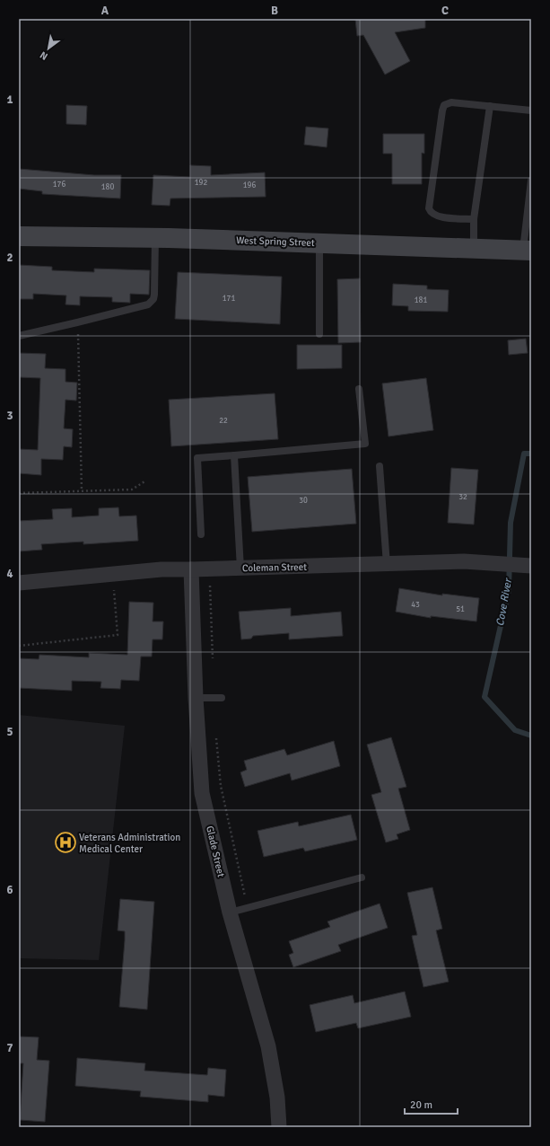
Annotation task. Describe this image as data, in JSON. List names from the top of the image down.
{
  "streets": {
    "main road": ["West Spring Street"],
    "street": ["Coleman Street", "Glade Street"]
  },
  "crossings": [
    ["Coleman Street", "Glade Street"]
  ],
  "water": ["Cove River"],
  "places": {
    "hospital": ["Veterans Administration Medical Center"]
  },
  "house_numbers": [
    "192",
    "176",
    "196",
    "180",
    "171",
    "181",
    "22",
    "32",
    "30",
    "43",
    "51"
  ],
  "scale_bar": "20 m",
  "north": "bottom left",
  "grid": {
    "columns": ["A", "B", "C"],
    "rows": [
      "1",
      "2",
      "3",
      "4",
      "5",
      "6",
      "7"
    ]
  }
}
